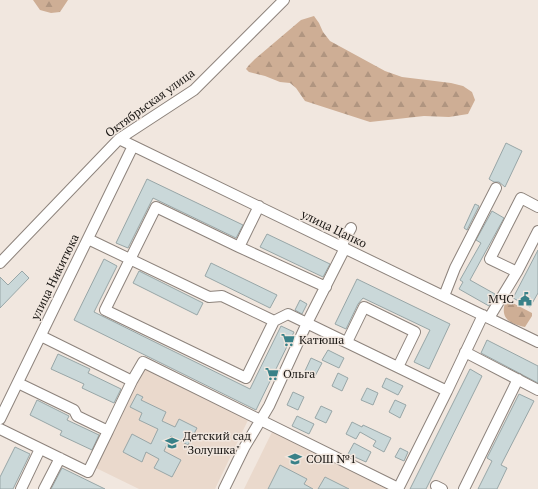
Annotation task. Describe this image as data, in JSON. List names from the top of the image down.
{
  "streets": {
    "street": ["Октябрьская улица", "улица Цапко", "улица Никитюка"]
  },
  "crossings": [
    ["Октябрьская улица", "улица Цапко"],
    ["улица Цапко", "улица Никитюка"]
  ],
  "places": {
    "public building": ["МЧС"],
    "supermarket": ["Катюша", "Ольга"],
    "school or university": ["Детский сад \"Золушка\"", "СОШ №1"]
  }
}
